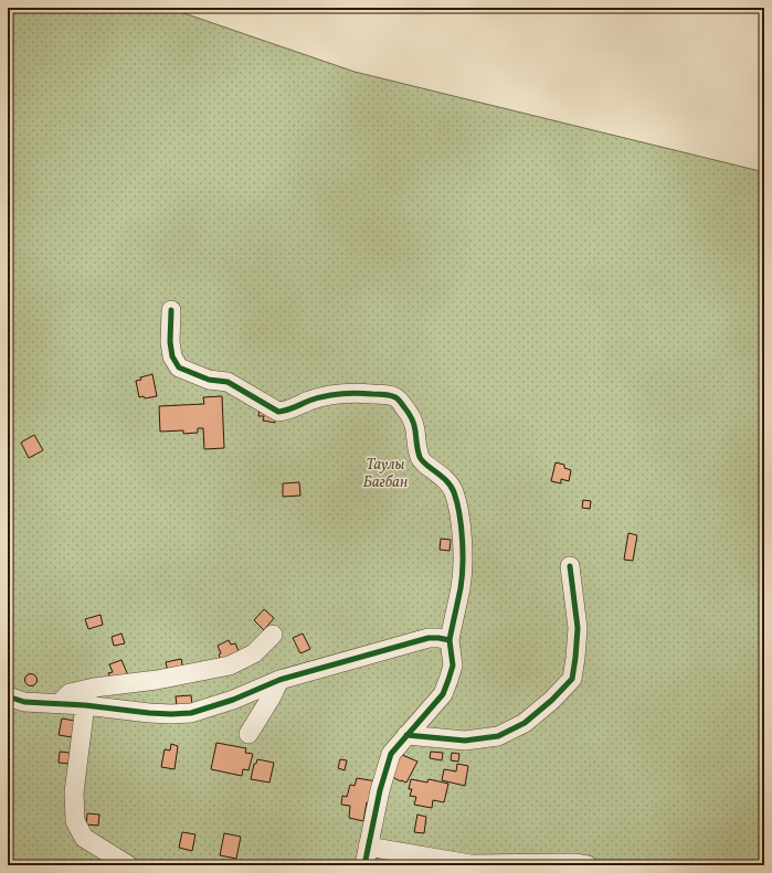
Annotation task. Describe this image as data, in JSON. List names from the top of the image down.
{
  "parks": ["Таулы Бағбан"]
}
